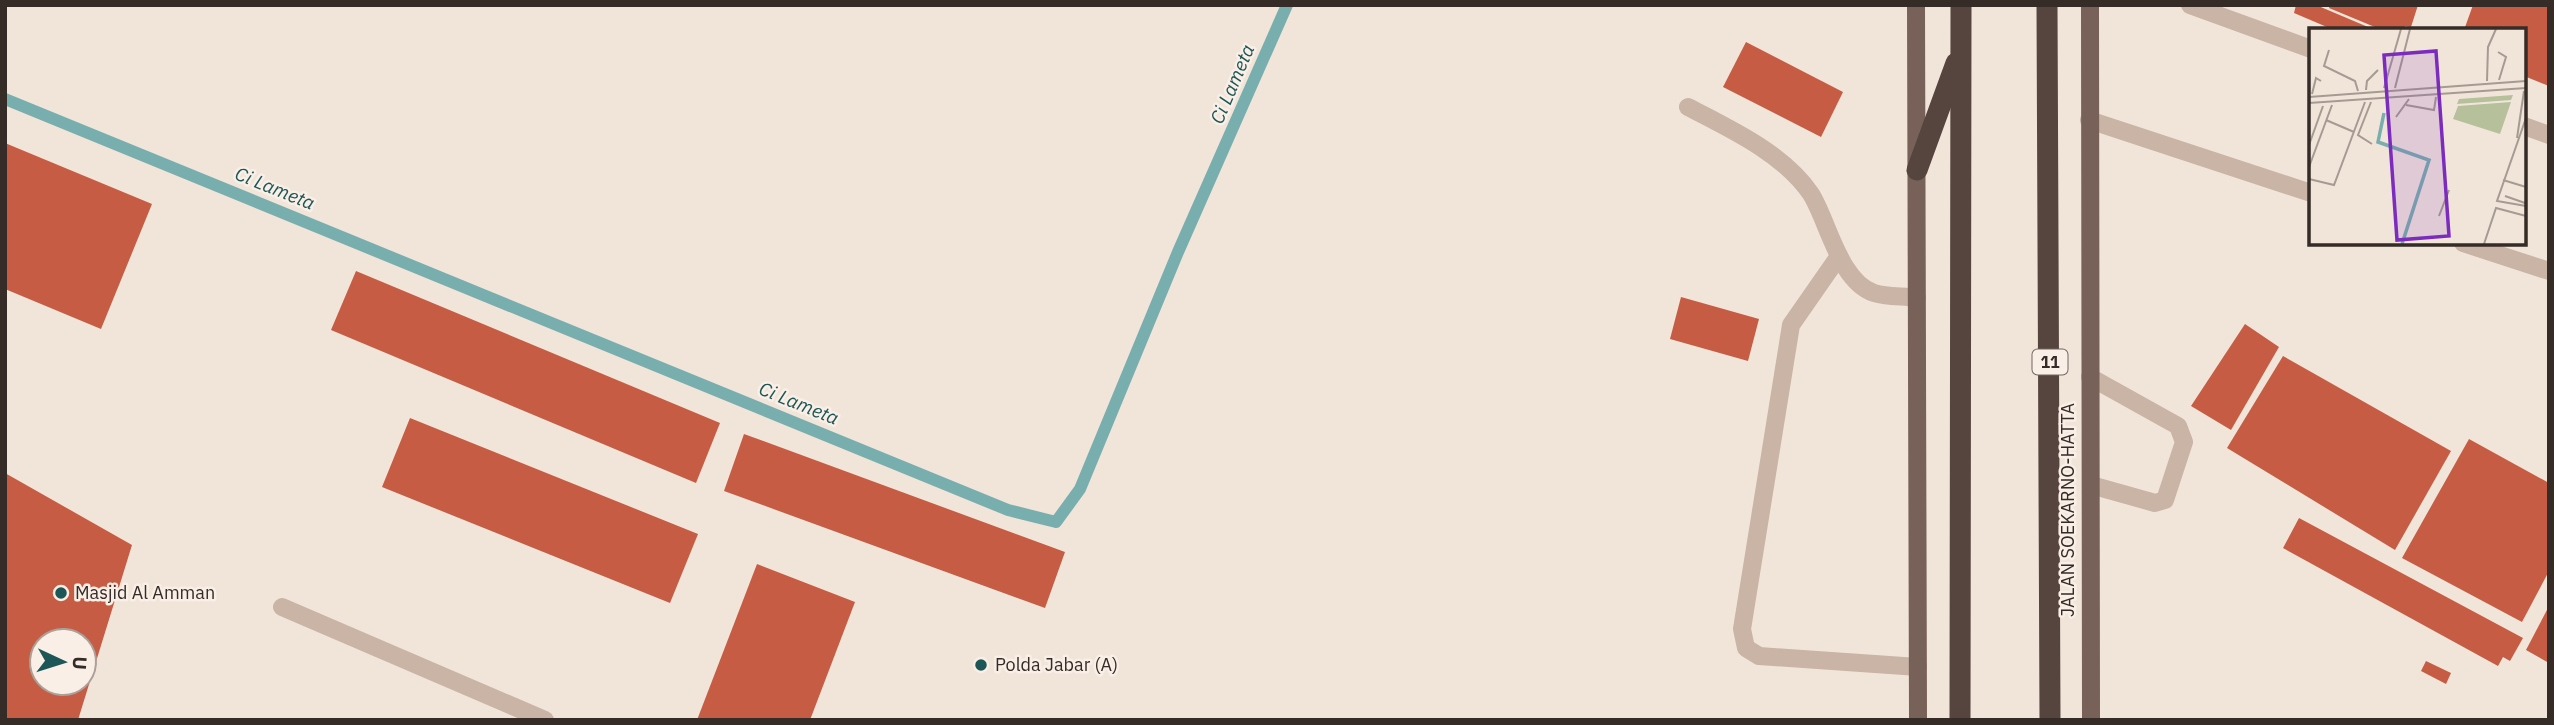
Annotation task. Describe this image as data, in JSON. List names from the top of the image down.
{
  "streets": {
    "highway": ["11", "JALAN SOEKARNO-HATTA"]
  },
  "water": ["Ci Lameta"],
  "places": ["Masjid Al Amman", "Polda Jabar (A)"],
  "north": "right"
}
